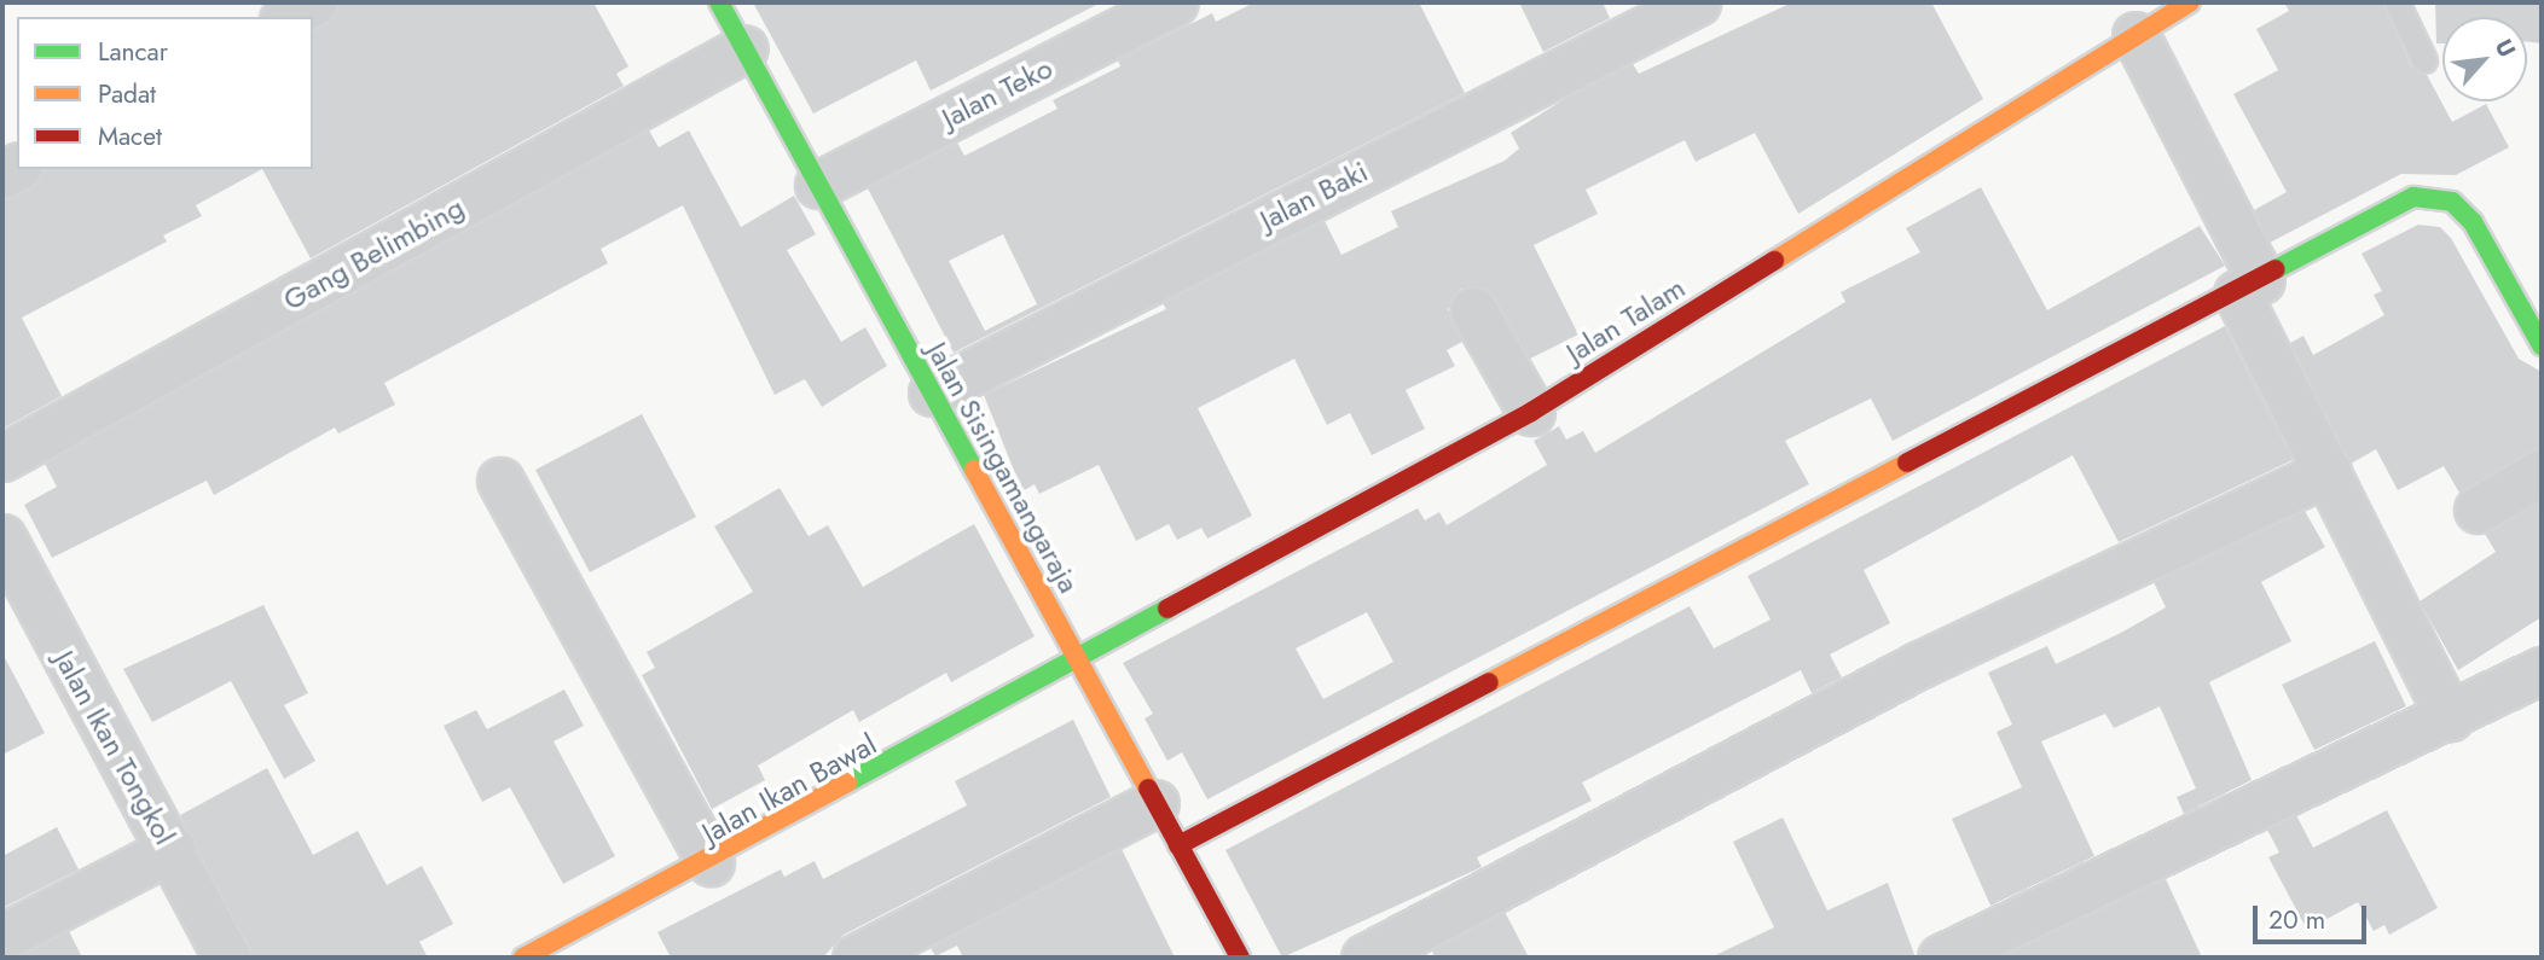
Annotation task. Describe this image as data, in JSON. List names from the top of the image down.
{
  "streets": {
    "street": [
      "Jalan Teko",
      "Jalan Baki",
      "Gang Belimbing",
      "Jalan Talam",
      "Jalan Sisingamangaraja",
      "Jalan Ikan Tongkol",
      "Jalan Ikan Bawal"
    ]
  },
  "crossings": [
    ["Jalan Teko", "Jalan Sisingamangaraja"],
    ["Jalan Baki", "Jalan Sisingamangaraja"],
    ["Gang Belimbing", "Jalan Sisingamangaraja"],
    ["Jalan Talam", "Jalan Sisingamangaraja"],
    ["Jalan Talam", "Jalan Ikan Bawal"],
    ["Jalan Sisingamangaraja", "Jalan Ikan Bawal"]
  ],
  "legend": ["Lancar", "Padat", "Macet"],
  "scale_bar": "20 m",
  "north": "top right"
}
